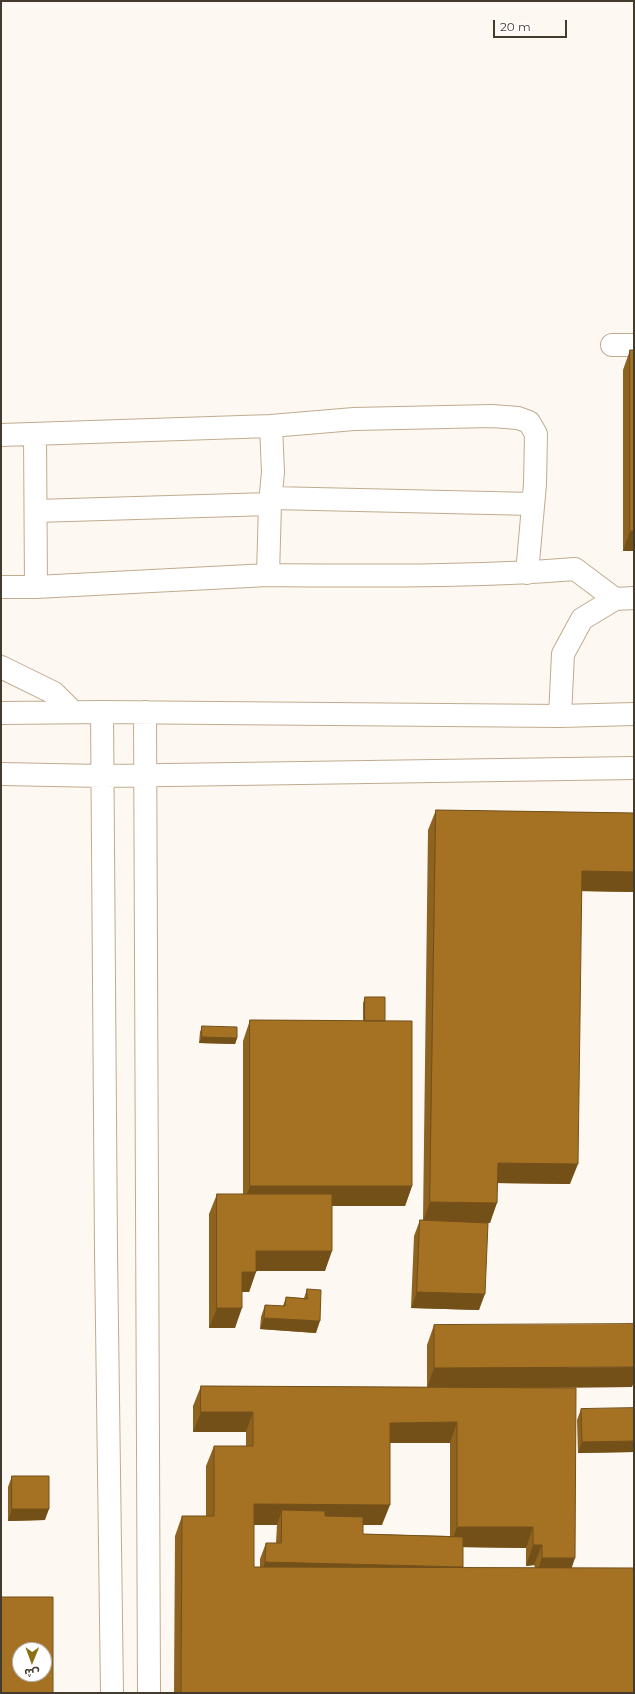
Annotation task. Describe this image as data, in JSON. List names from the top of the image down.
{
  "scale_bar": "20 m",
  "north": "bottom"
}
